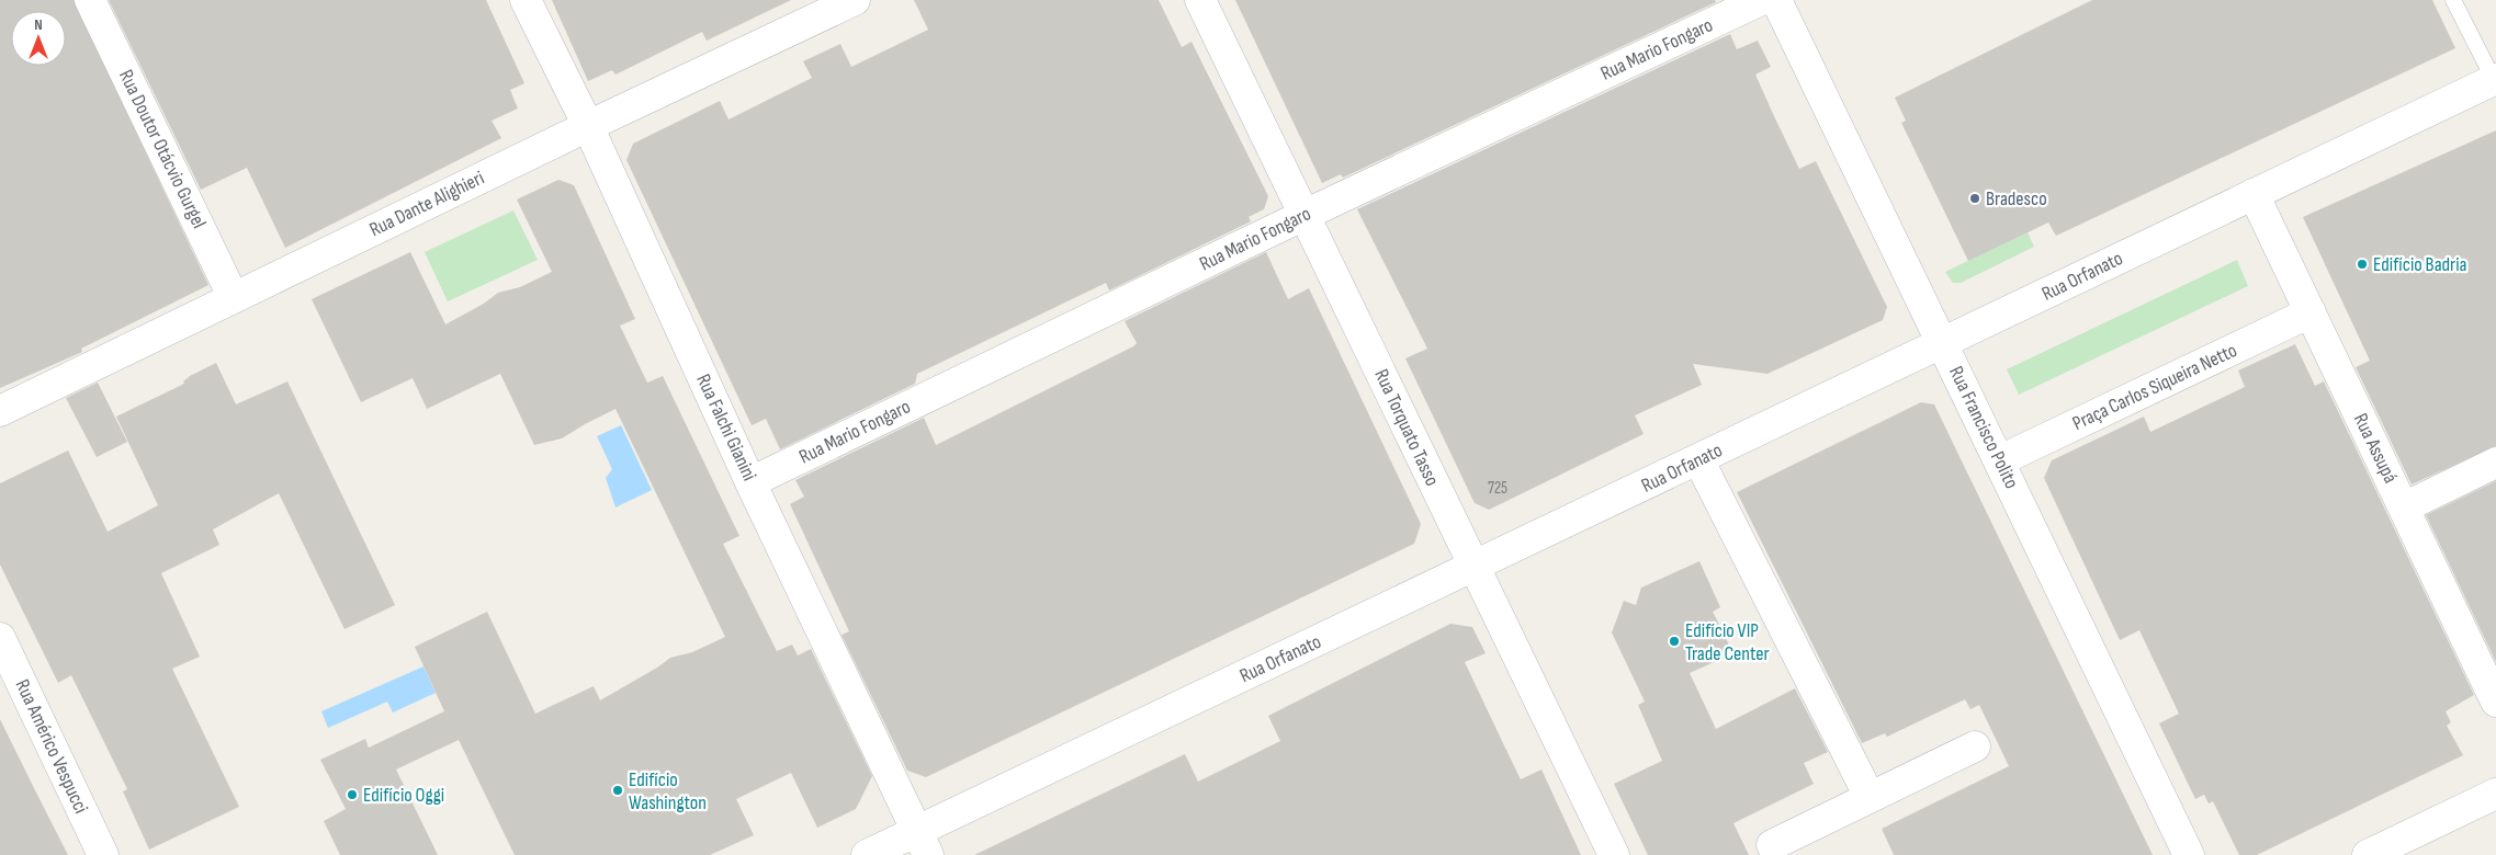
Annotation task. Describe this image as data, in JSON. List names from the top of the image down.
{
  "streets": {
    "street": [
      "Rua Mario Fongaro",
      "Rua Doutor Otácvio Gurgel",
      "Rua Dante Alighieri",
      "Rua Orfanato",
      "Praça Carlos Siqueira Netto",
      "Rua Falchi Gianini",
      "Rua Torquato Tasso",
      "Rua Francisco Polito",
      "Rua Assupá",
      "Rua Américo Vespucci"
    ]
  },
  "crossings": [
    ["Rua Mario Fongaro", "Rua Falchi Gianini"],
    ["Rua Mario Fongaro", "Rua Torquato Tasso"],
    ["Rua Doutor Otácvio Gurgel", "Rua Dante Alighieri"],
    ["Rua Dante Alighieri", "Rua Falchi Gianini"],
    ["Rua Orfanato", "Rua Falchi Gianini"],
    ["Rua Orfanato", "Rua Torquato Tasso"],
    ["Rua Orfanato", "Rua Francisco Polito"],
    ["Rua Orfanato", "Rua Assupá"],
    ["Praça Carlos Siqueira Netto", "Rua Francisco Polito"],
    ["Praça Carlos Siqueira Netto", "Rua Assupá"]
  ],
  "places": [
    "Bradesco",
    "Edifício Badria",
    "Edifício VIP Trade Center",
    "Edifício Washington",
    "Edifício Oggi"
  ],
  "house_numbers": ["725"],
  "north": "top"
}
